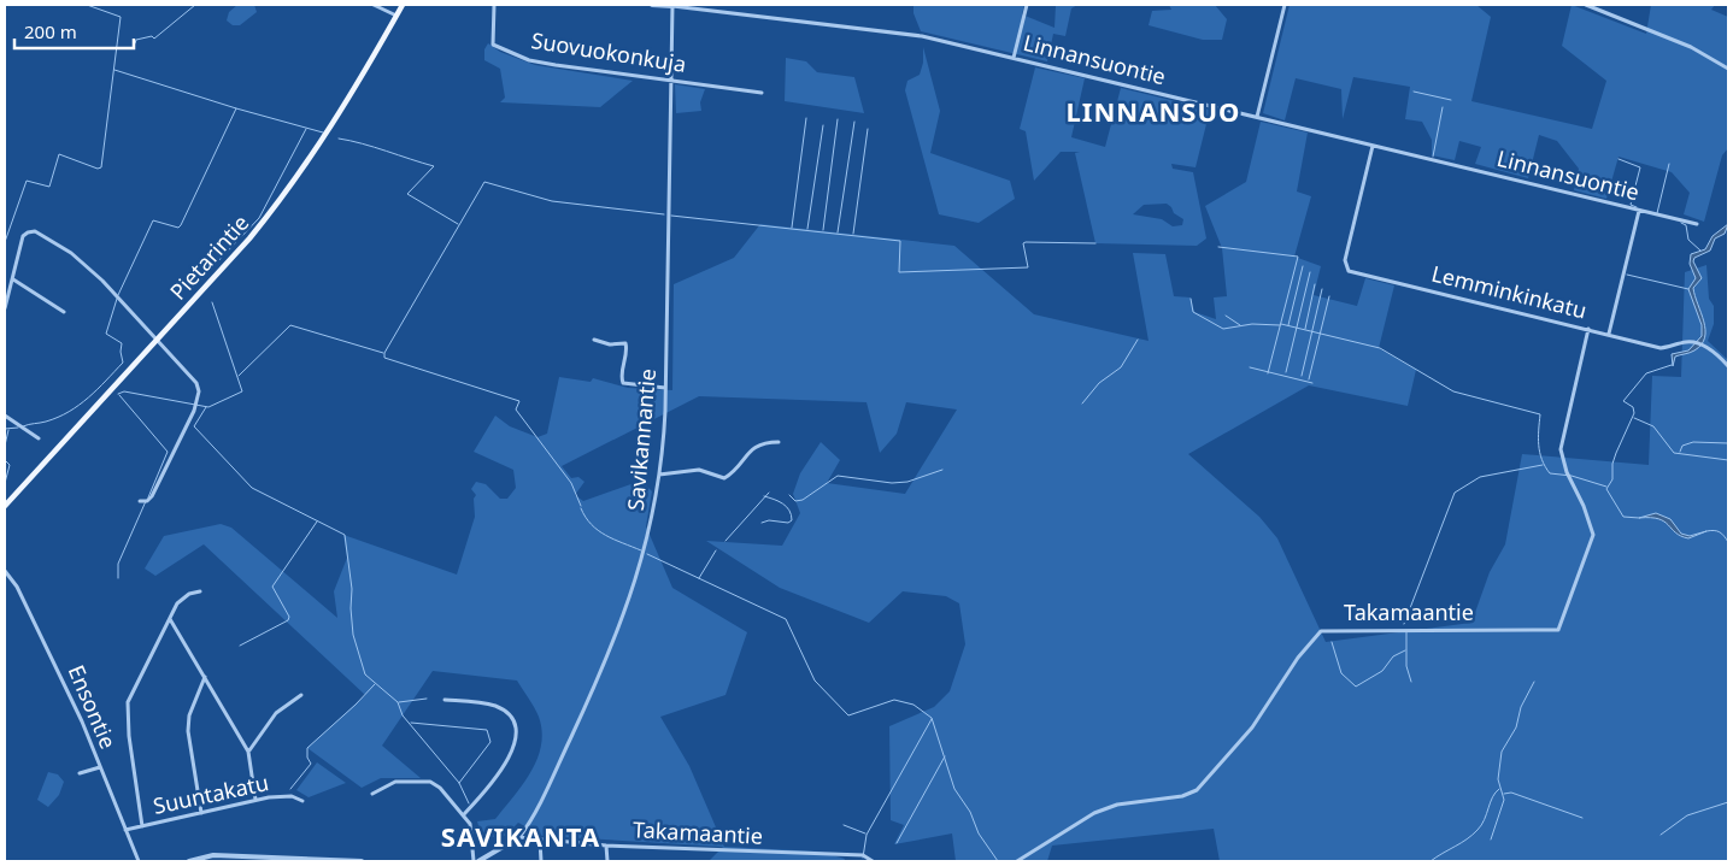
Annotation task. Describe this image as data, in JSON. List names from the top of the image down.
{
  "streets": {
    "main road": ["Pietarintie"],
    "street": [
      "Suovuokonkuja",
      "Linnansuontie",
      "Lemminkinkatu",
      "Savikannantie",
      "Takamaantie",
      "Ensontie",
      "Suuntakatu"
    ]
  },
  "crossings": [
    ["Suovuokonkuja", "Savikannantie"],
    ["Linnansuontie", "Lemminkinkatu"],
    ["Linnansuontie", "Savikannantie"],
    ["Lemminkinkatu", "Takamaantie"],
    ["Savikannantie", "Takamaantie"],
    ["Ensontie", "Suuntakatu"]
  ],
  "districts": ["LINNANSUO", "SAVIKANTA"],
  "scale_bar": "200 m"
}
